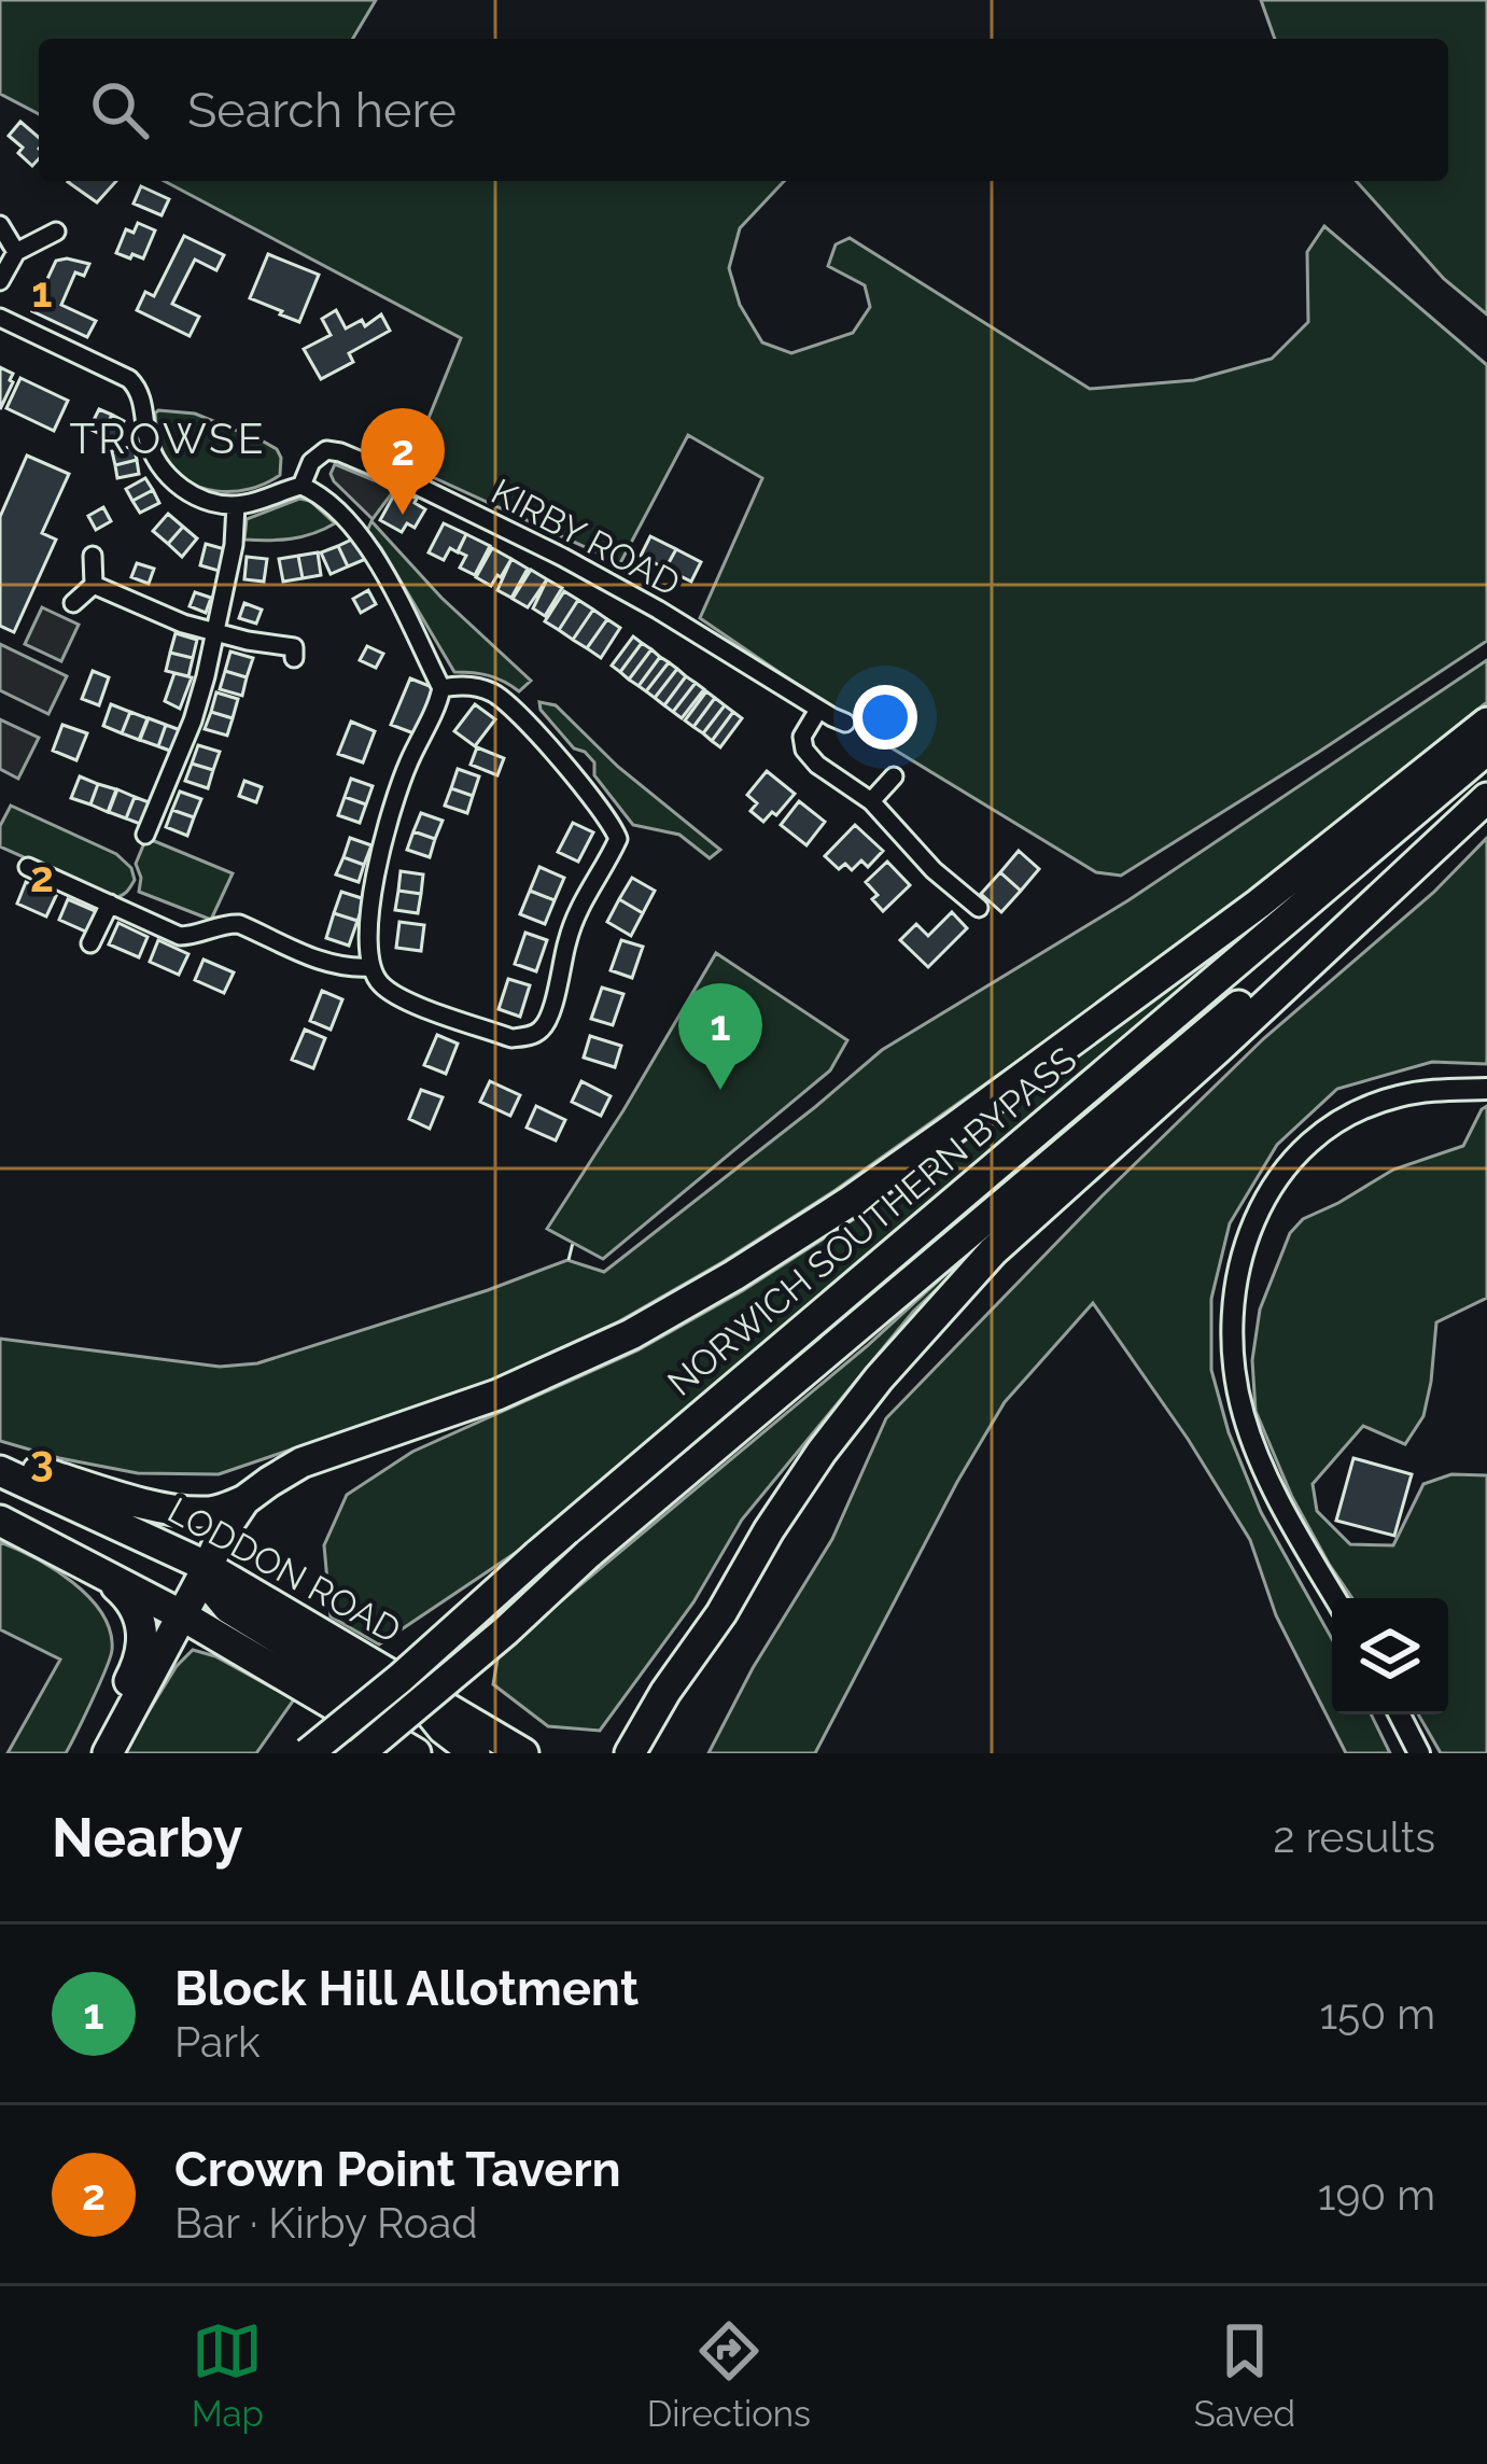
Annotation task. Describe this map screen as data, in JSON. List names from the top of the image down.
{
  "streets": {
    "highway": ["NORWICH SOUTHERN BYPASS", "LODDON ROAD"],
    "street": ["KIRBY ROAD"]
  },
  "districts": ["TROWSE"],
  "page": {
    "search": "Search here",
    "pins": ["2", "1"],
    "heading": ["Nearby", "2 results"],
    "list": [
      {
        "mark": "1",
        "name": "Block Hill Allotment",
        "note": "Park",
        "value": "150 m"
      },
      {
        "mark": "2",
        "name": "Crown Point Tavern",
        "note": "Bar · Kirby Road",
        "value": "190 m"
      }
    ],
    "nav": ["Map", "Directions", "Saved"]
  },
  "grid": {
    "rows": ["1", "2", "3"]
  }
}
